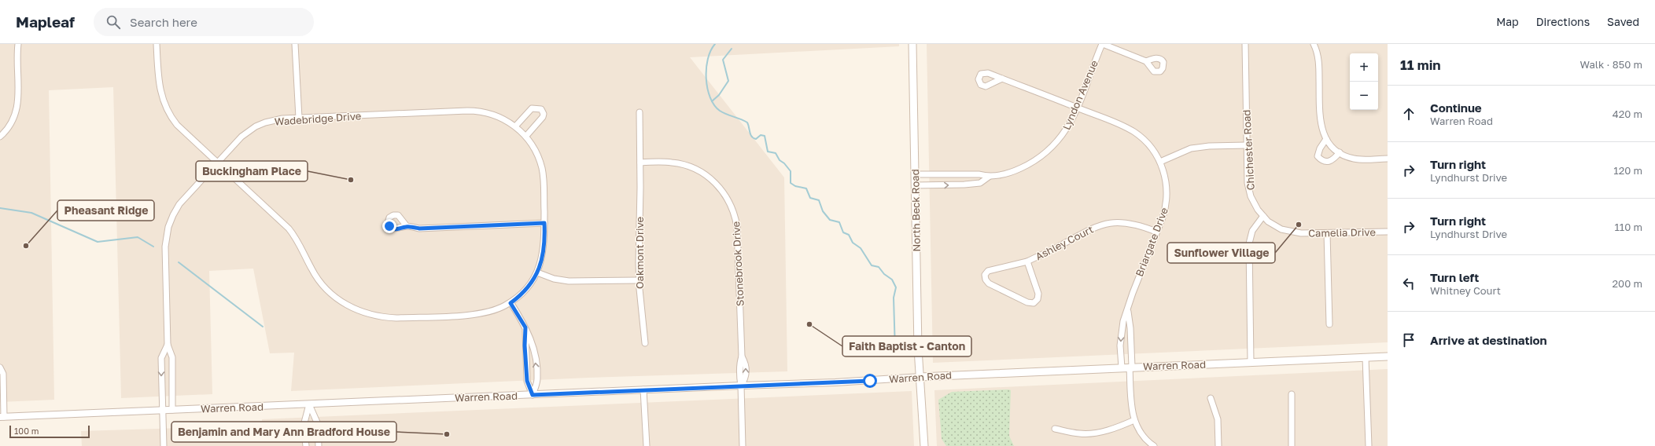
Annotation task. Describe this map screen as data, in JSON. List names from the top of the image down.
{
  "streets": {
    "main road": ["North Beck Road", "Warren Road"],
    "street": [
      "Lyndon Avenue",
      "Wadebridge Drive",
      "Chichester Road",
      "Camelia Drive",
      "Briargate Drive",
      "Ashley Court",
      "Oakmont Drive",
      "Stonebrook Drive"
    ]
  },
  "crossings": [
    ["Lyndon Avenue", "North Beck Road"],
    ["Lyndon Avenue", "Briargate Drive"],
    ["Wadebridge Drive", "Warren Road"],
    ["Chichester Road", "Camelia Drive"],
    ["North Beck Road", "Warren Road"],
    ["Briargate Drive", "Ashley Court"],
    ["Briargate Drive", "Warren Road"],
    ["Oakmont Drive", "Stonebrook Drive"],
    ["Stonebrook Drive", "Warren Road"]
  ],
  "places": [
    "Buckingham Place",
    "Sunflower Village",
    "Pheasant Ridge",
    "Faith Baptist - Canton",
    "Benjamin and Mary Ann Bradford House"
  ],
  "scale_bar": "100 m",
  "page": {
    "header": "Mapleaf",
    "search": "Search here",
    "nav": ["Map", "Directions", "Saved"],
    "heading": ["11 min", "Walk · 850 m"],
    "map_buttons": ["+", "−"],
    "list": [
      ["Continue", "Warren Road", "420 m"],
      ["Turn right", "Lyndhurst Drive", "120 m"],
      ["Turn right", "Lyndhurst Drive", "110 m"],
      ["Turn left", "Whitney Court", "200 m"],
      "Arrive at destination"
    ],
    "scale": "100 m"
  }
}
